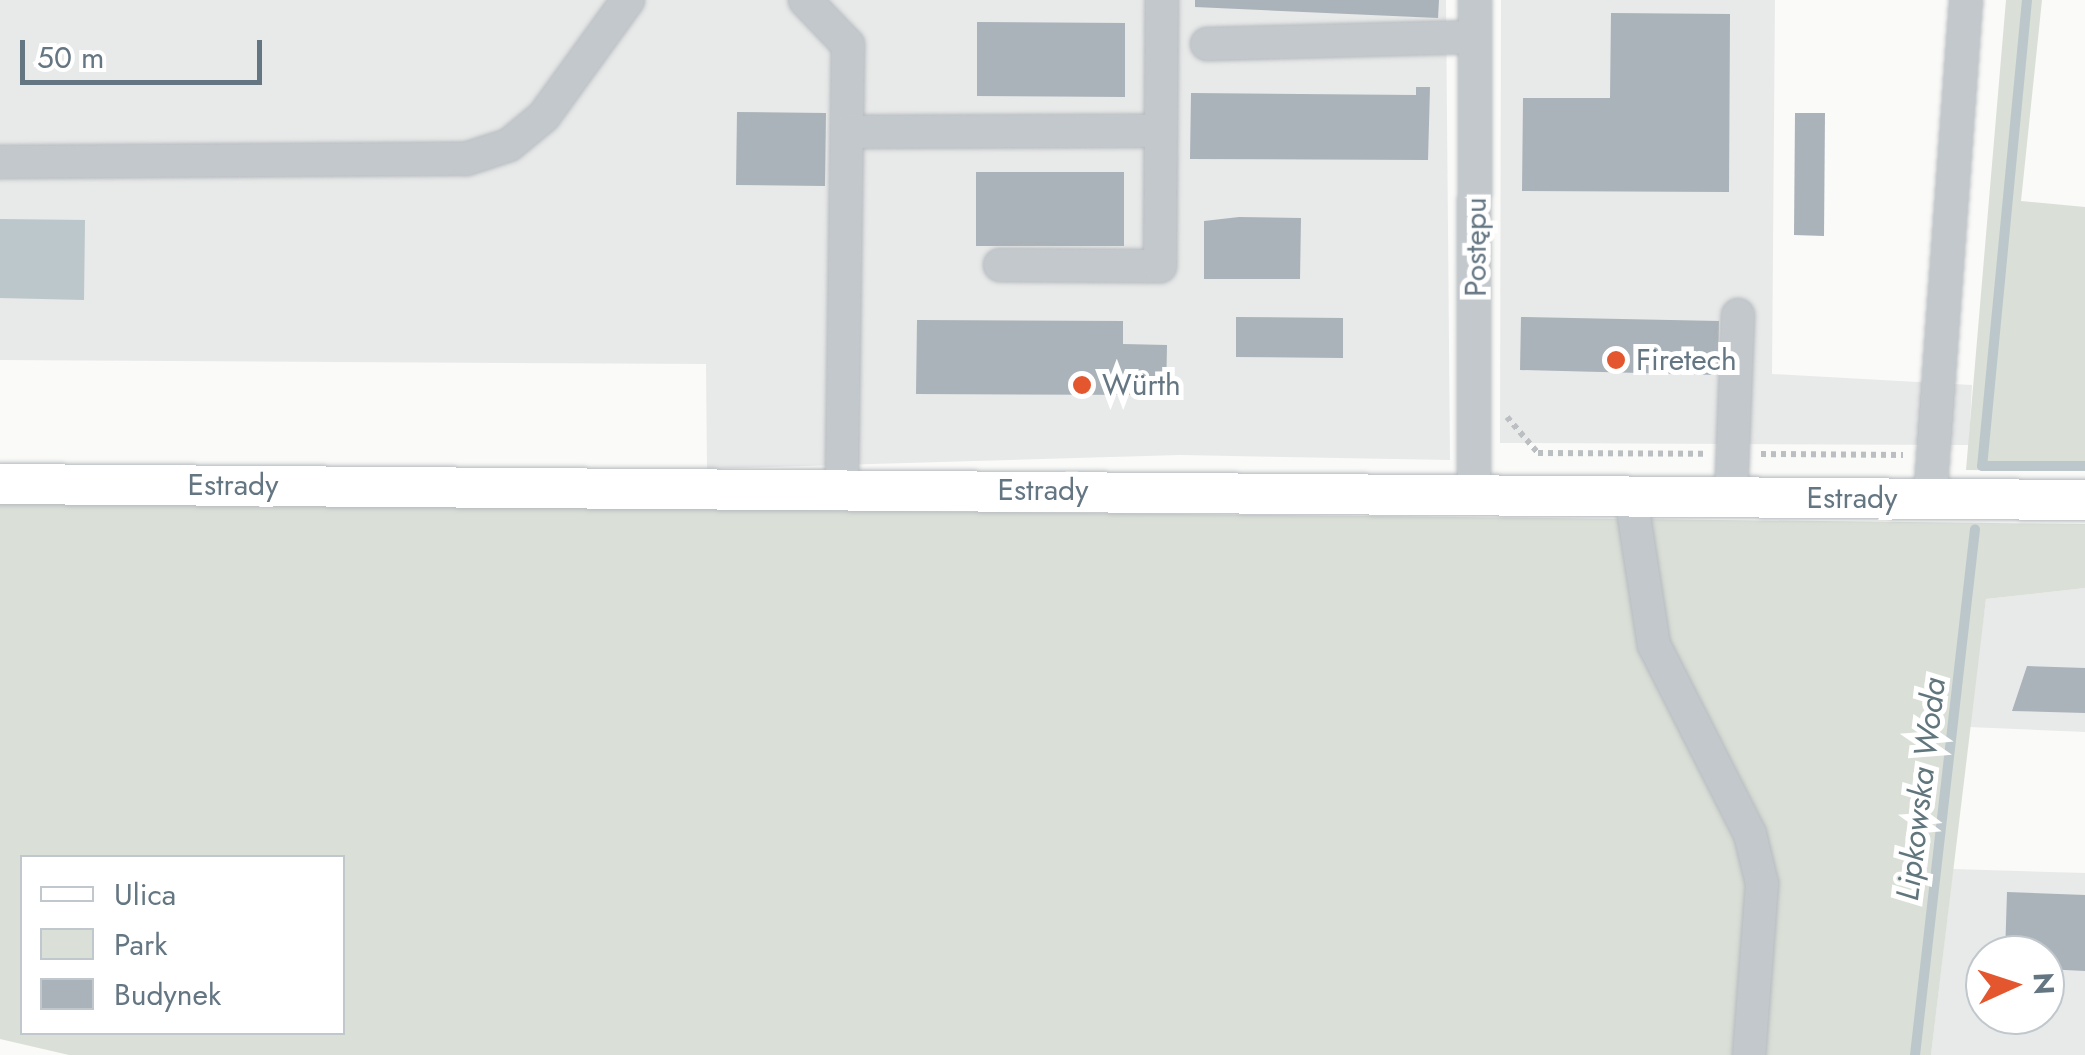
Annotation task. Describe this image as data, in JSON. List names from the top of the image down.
{
  "streets": {
    "main road": ["Estrady"],
    "street": ["Postępu"]
  },
  "crossings": [
    ["Postępu", "Estrady"]
  ],
  "water": ["Lipkowska Woda"],
  "places": ["Firetech", "Würth"],
  "legend": ["Ulica", "Park", "Budynek"],
  "scale_bar": "50 m",
  "north": "right"
}
